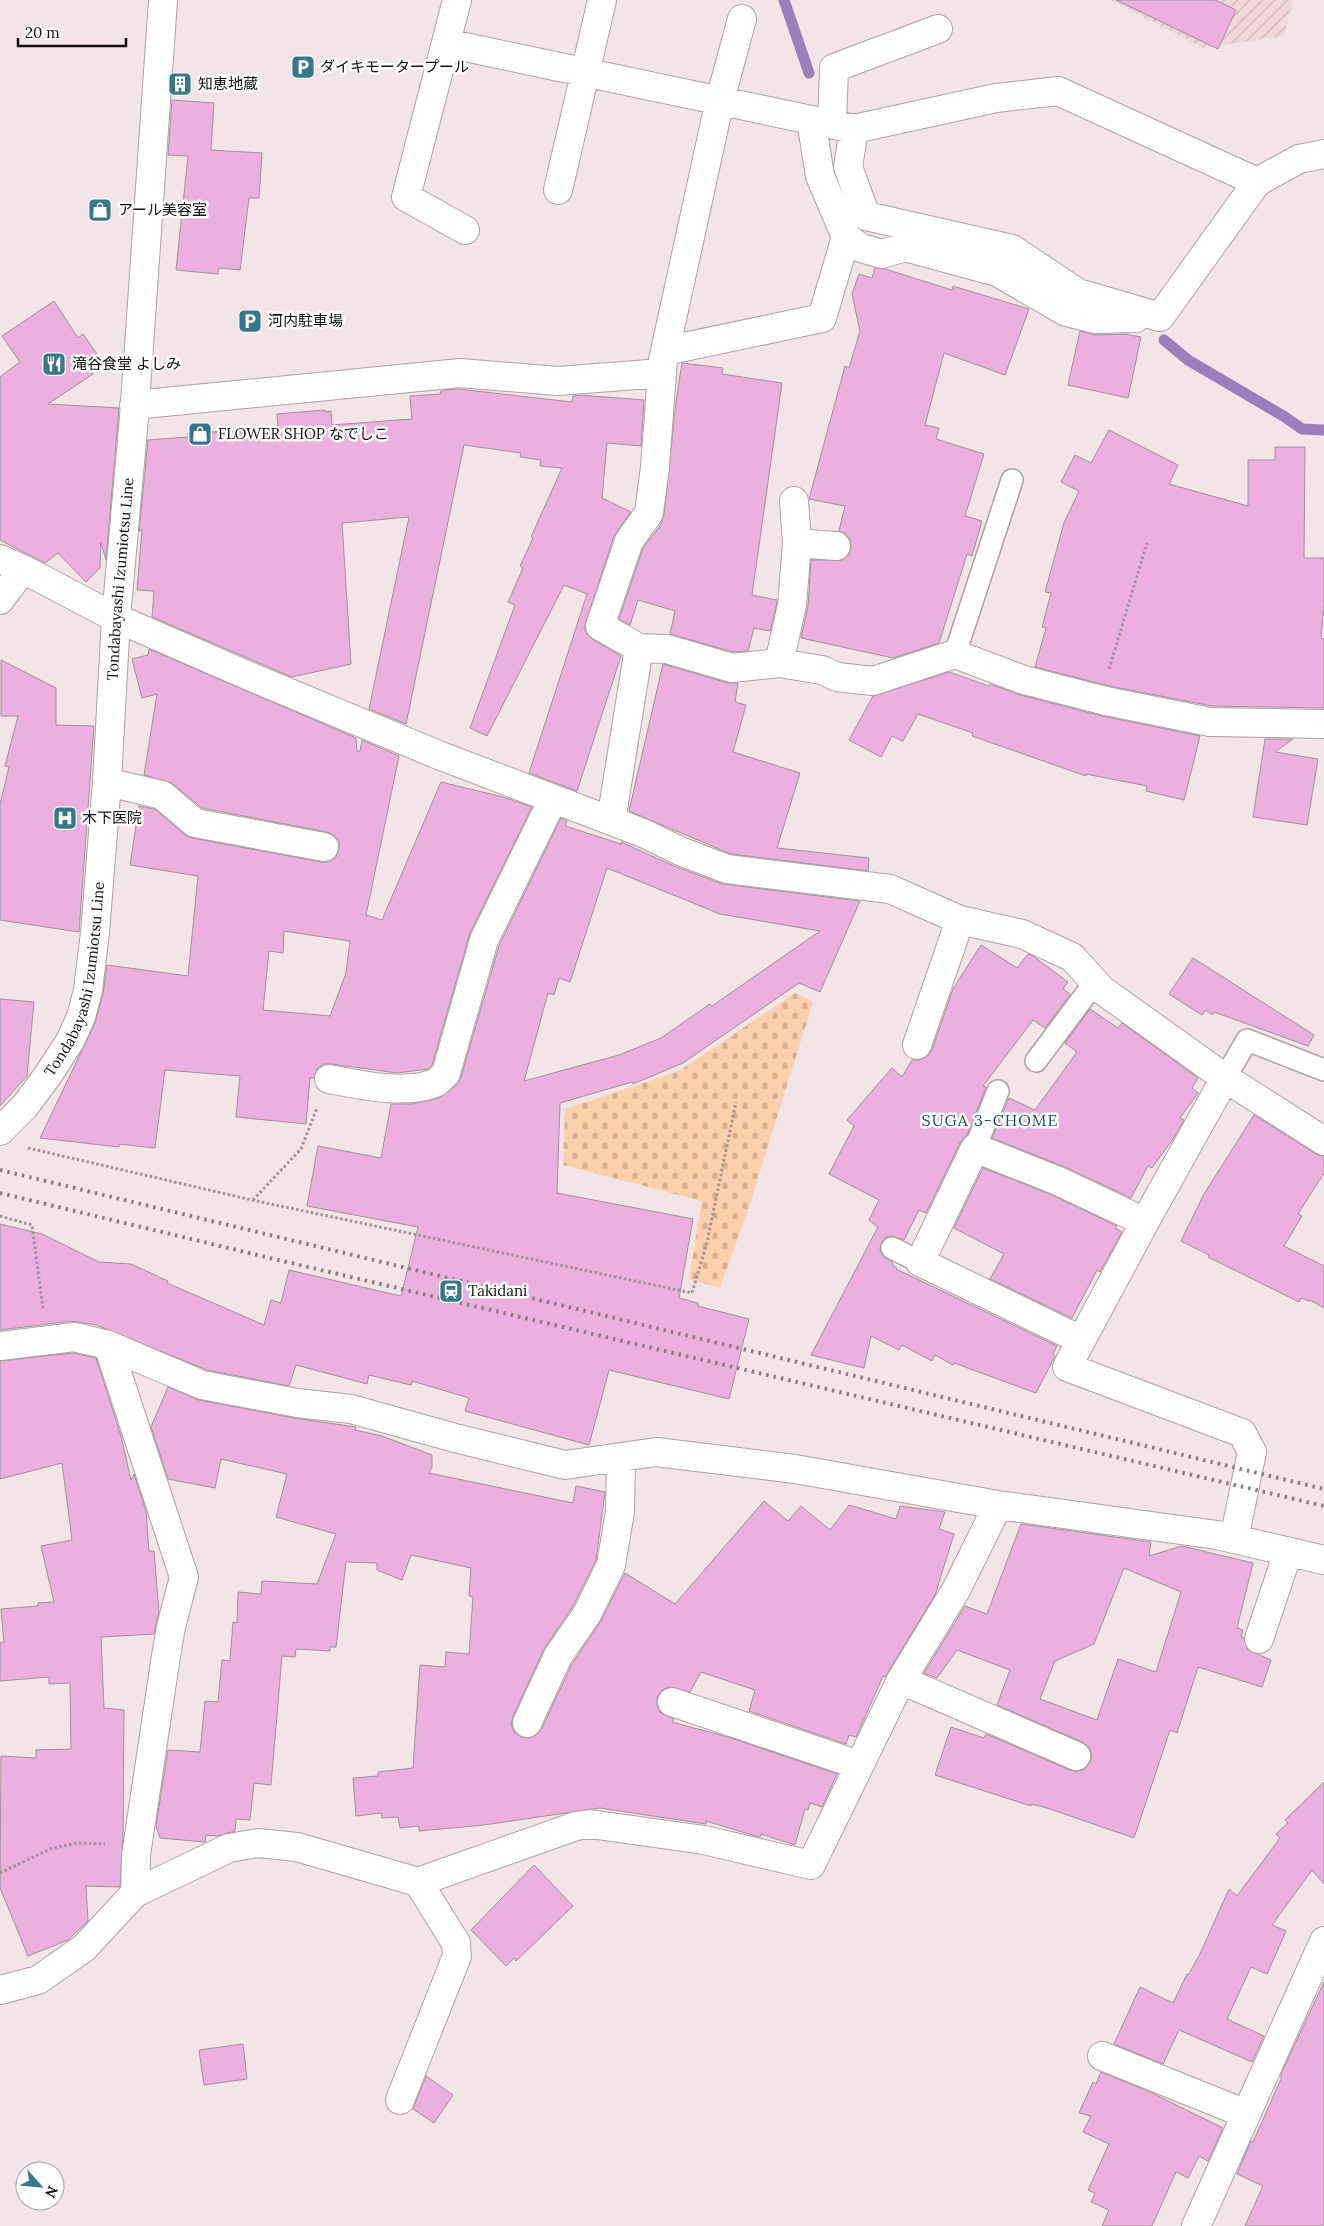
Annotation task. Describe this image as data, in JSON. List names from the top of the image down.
{
  "streets": {
    "street": ["Tondabayashi Izumiotsu Line"]
  },
  "districts": ["SUGA 3-CHOME"],
  "places": {
    "parking": ["ダイキモータープール", "河内駐車場"],
    "building": ["知恵地蔵"],
    "shop": ["アール美容室", "FLOWER SHOP なでしこ"],
    "restaurant": ["滝谷食堂 よしみ"],
    "hospital": ["木下医院"],
    "station": ["Takidani"]
  },
  "scale_bar": "20 m",
  "north": "bottom right"
}
